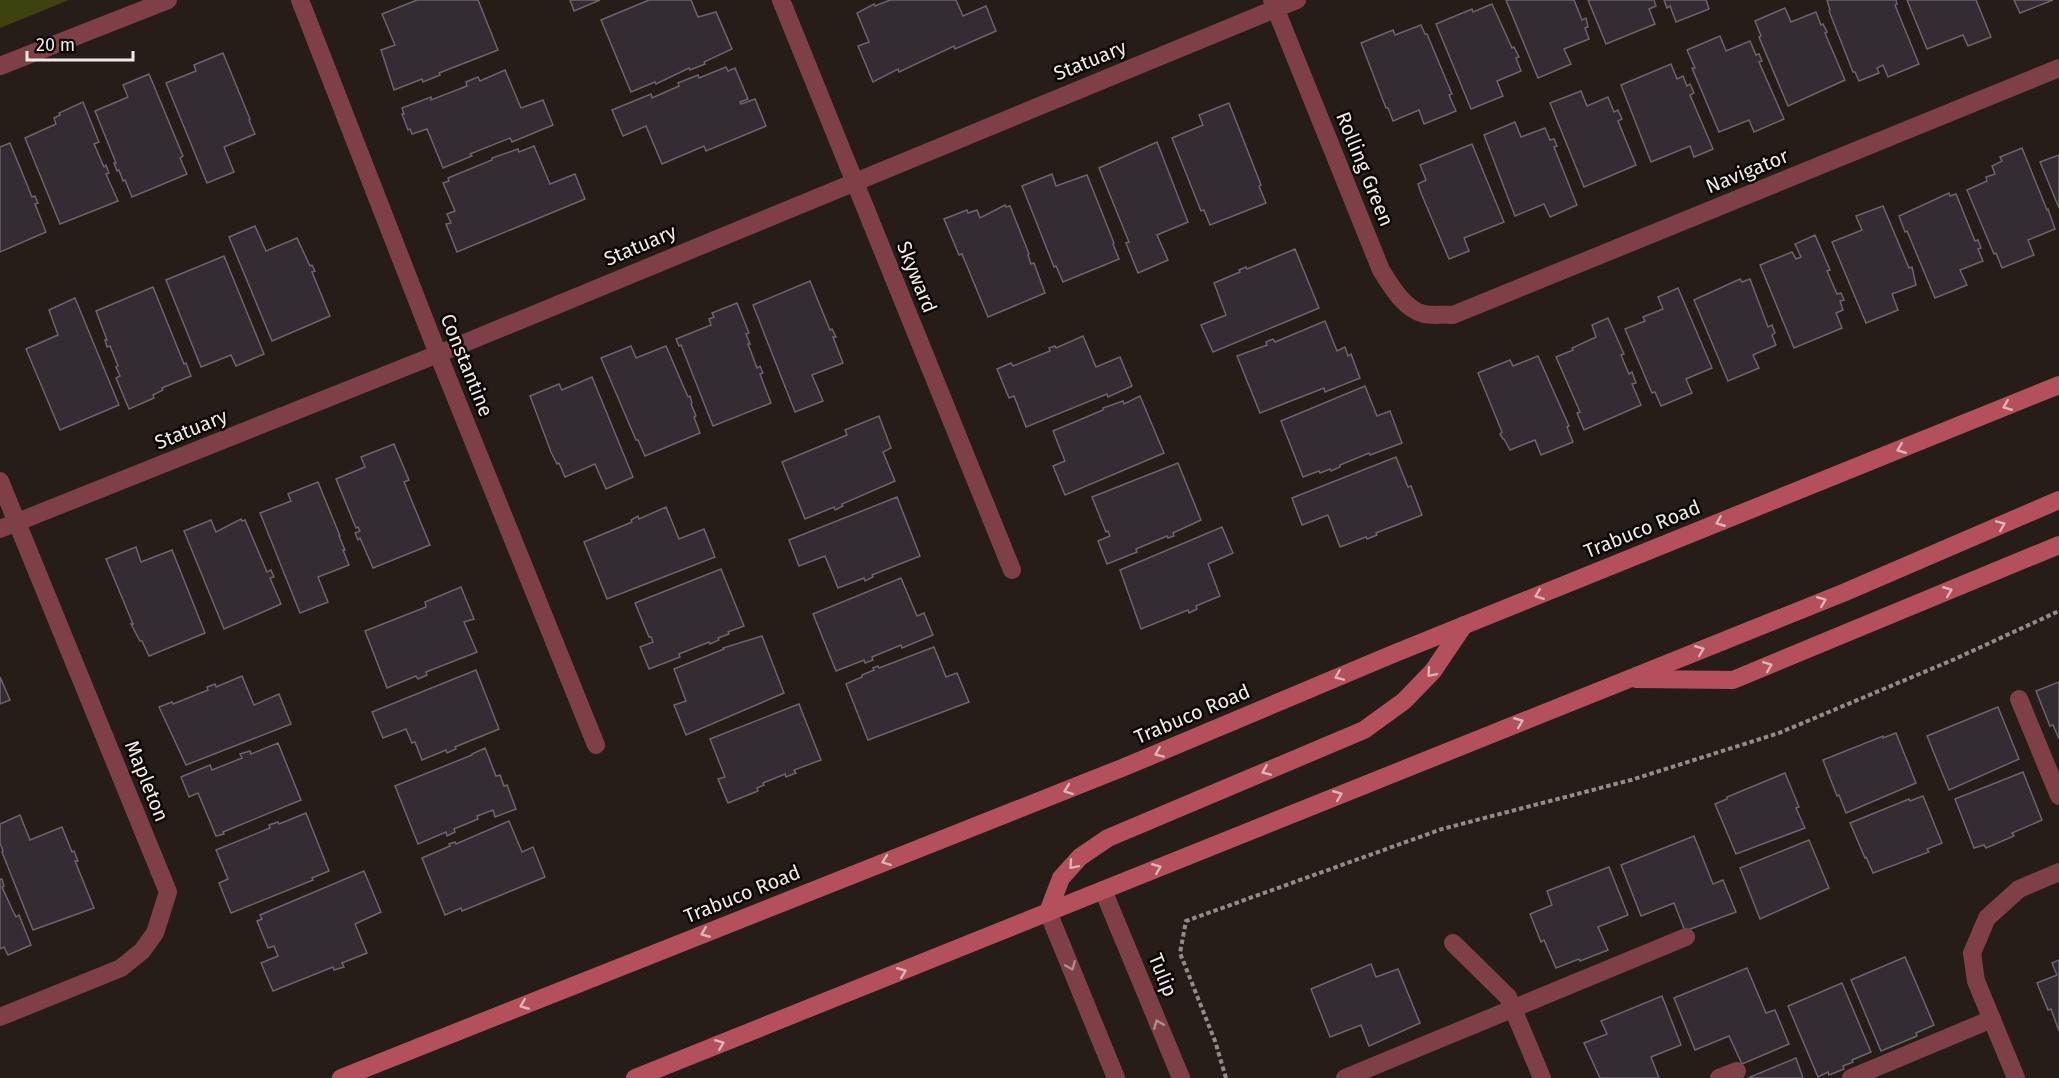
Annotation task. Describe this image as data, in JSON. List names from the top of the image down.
{
  "streets": {
    "main road": ["Trabuco Road"],
    "street": [
      "Statuary",
      "Rolling Green",
      "Navigator",
      "Skyward",
      "Constantine",
      "Mapleton",
      "Tulip"
    ]
  },
  "crossings": [
    ["Statuary", "Rolling Green"],
    ["Statuary", "Skyward"],
    ["Statuary", "Constantine"],
    ["Statuary", "Mapleton"],
    ["Rolling Green", "Navigator"]
  ],
  "scale_bar": "20 m"
}
